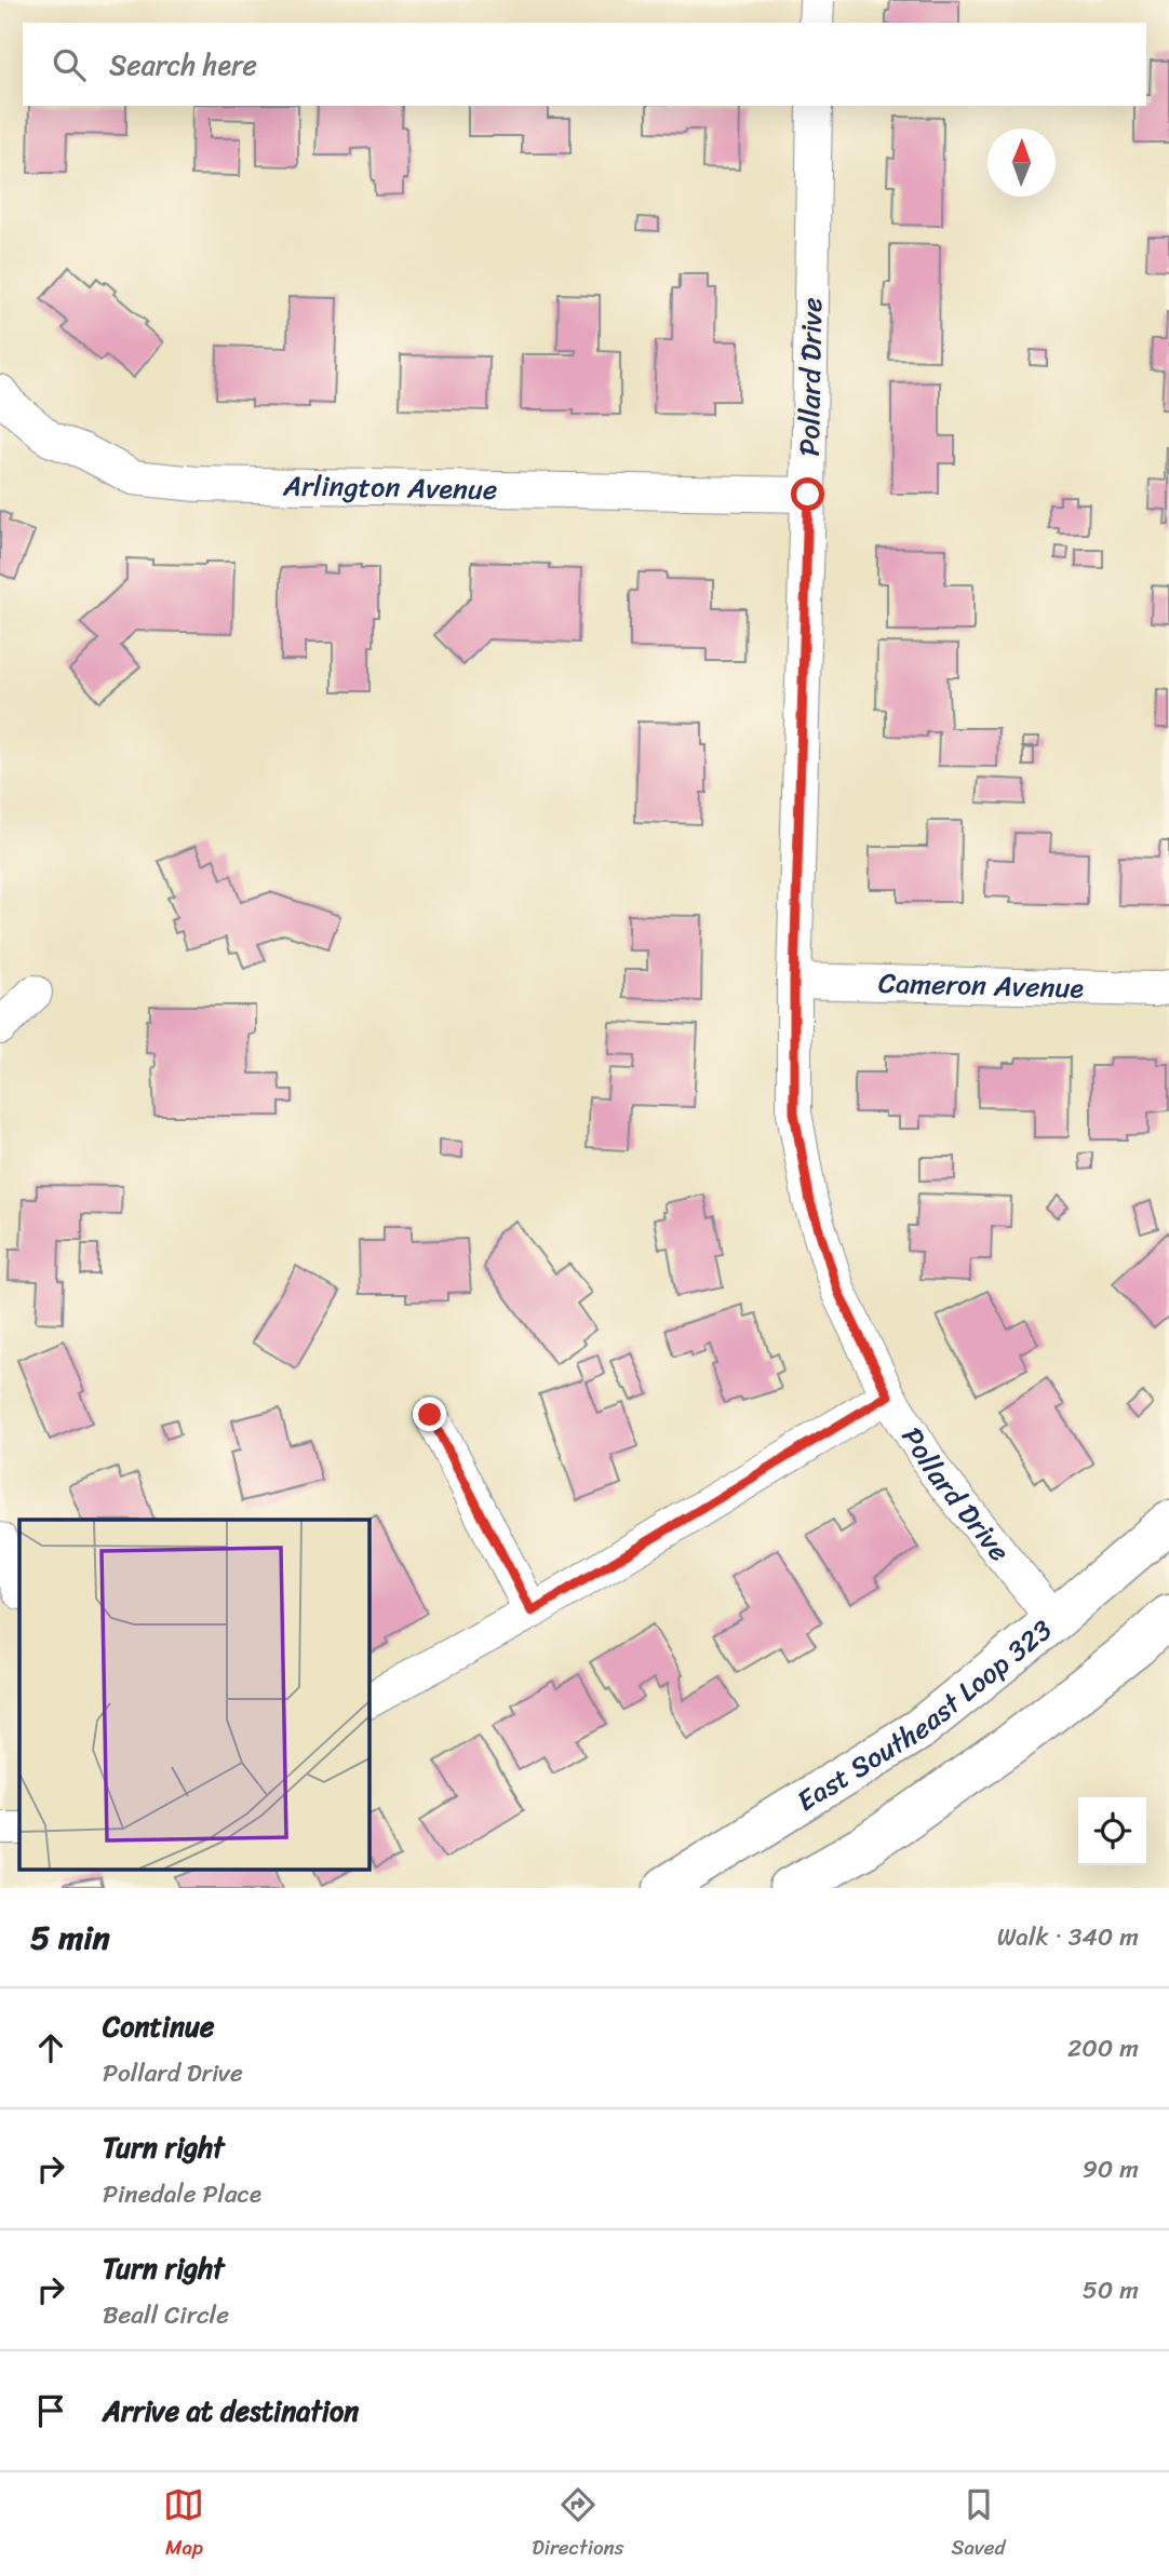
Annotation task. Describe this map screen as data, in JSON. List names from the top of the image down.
{
  "streets": {
    "highway": ["East Southeast Loop 323"],
    "street": ["Pollard Drive", "Arlington Avenue", "Cameron Avenue"]
  },
  "crossings": [
    ["Pollard Drive", "Arlington Avenue"],
    ["Pollard Drive", "Cameron Avenue"],
    ["Pollard Drive", "East Southeast Loop 323"]
  ],
  "north": "top",
  "page": {
    "search": "Search here",
    "heading": ["5 min", "Walk · 340 m"],
    "list": [
      ["Continue", "Pollard Drive", "200 m"],
      ["Turn right", "Pinedale Place", "90 m"],
      ["Turn right", "Beall Circle", "50 m"],
      "Arrive at destination"
    ],
    "nav": ["Map", "Directions", "Saved"]
  }
}
